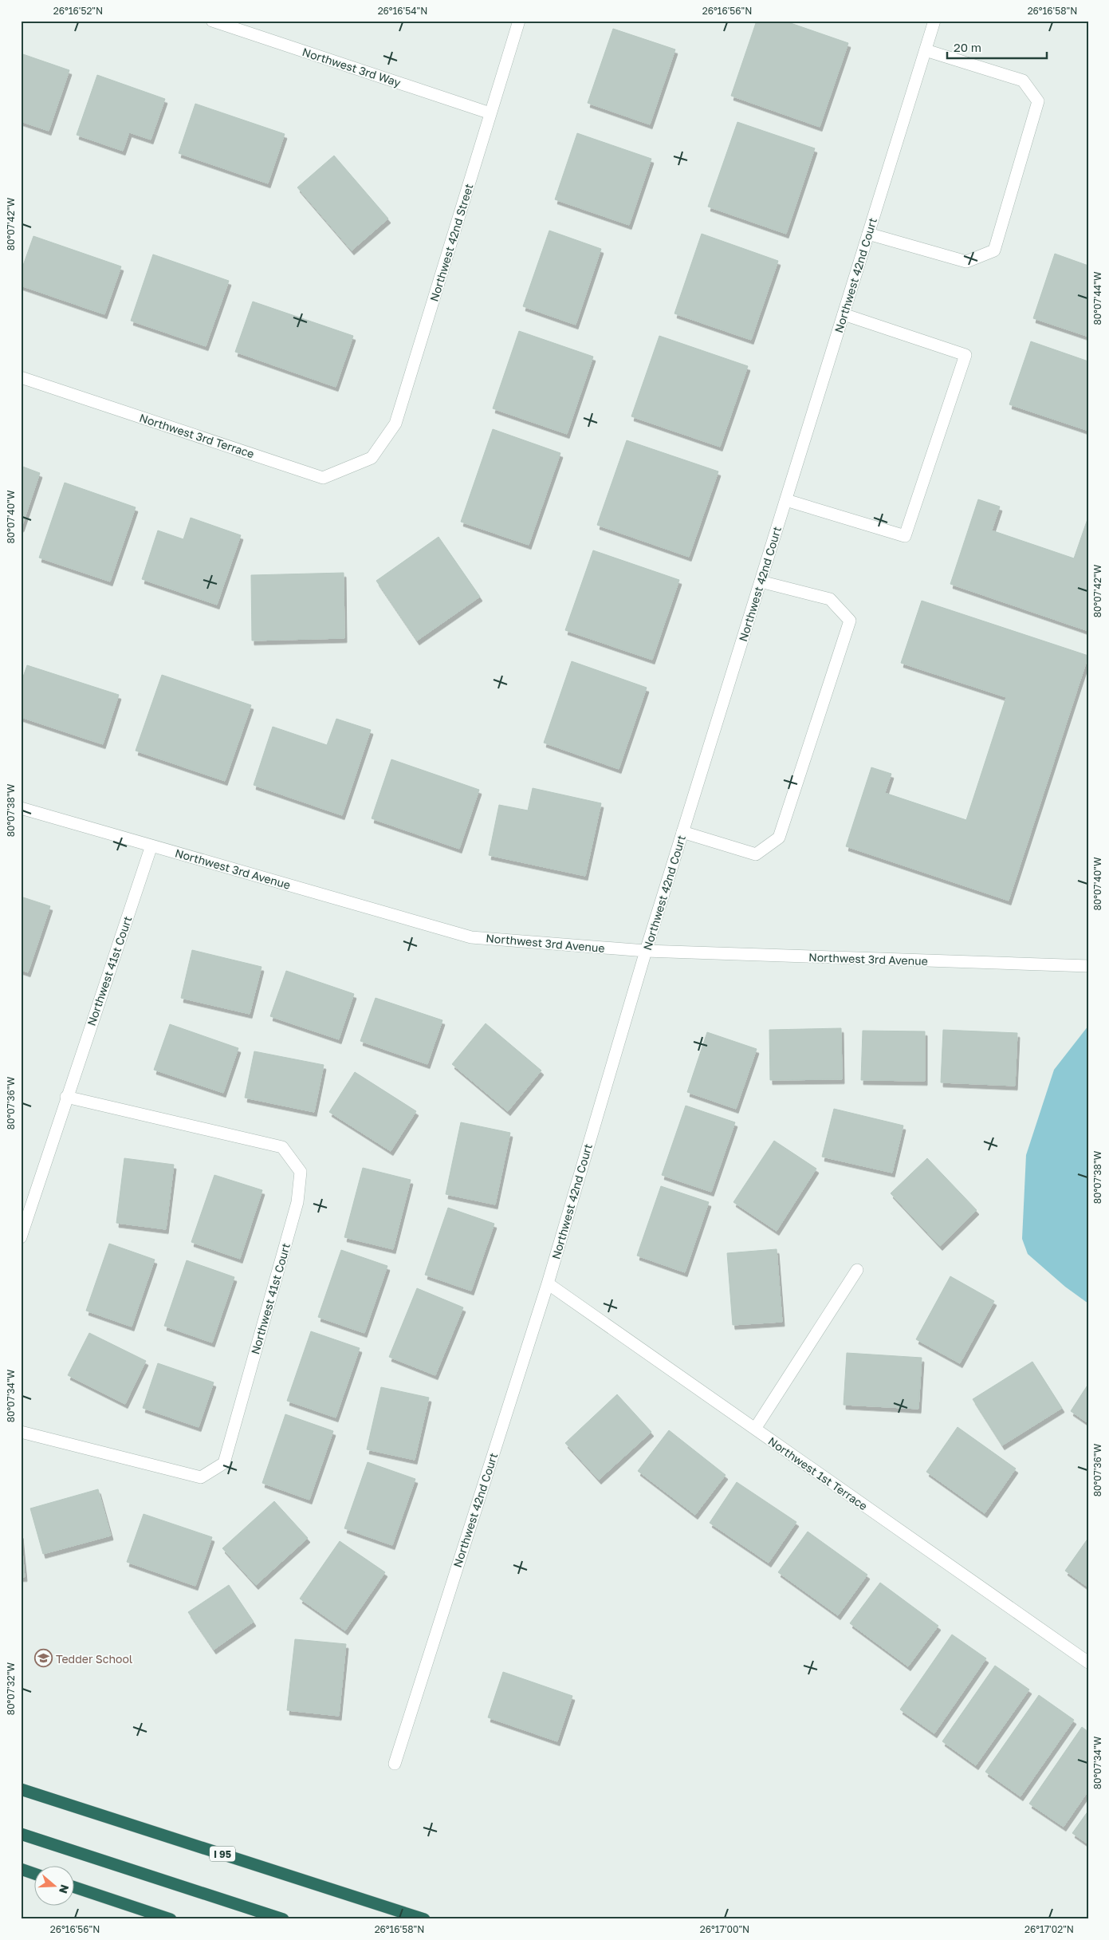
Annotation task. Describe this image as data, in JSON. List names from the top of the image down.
{
  "streets": {
    "highway": ["I 95"],
    "street": [
      "Northwest 3rd Way",
      "Northwest 42nd Street",
      "Northwest 42nd Court",
      "Northwest 3rd Terrace",
      "Northwest 3rd Avenue",
      "Northwest 41st Court",
      "Northwest 1st Terrace"
    ]
  },
  "crossings": [
    ["Northwest 3rd Way", "Northwest 42nd Street"],
    ["Northwest 42nd Street", "Northwest 3rd Terrace"],
    ["Northwest 42nd Court", "Northwest 3rd Avenue"],
    ["Northwest 42nd Court", "Northwest 1st Terrace"],
    ["Northwest 3rd Avenue", "Northwest 41st Court"]
  ],
  "places": {
    "school or university": ["Tedder School"]
  },
  "scale_bar": "20 m",
  "north": "right",
  "coordinates": [
    "26°16'52\"N",
    "26°16'54\"N",
    "26°16'56\"N",
    "26°16'58\"N",
    "80°07'42\"W",
    "80°07'44\"W",
    "80°07'40\"W",
    "80°07'38\"W",
    "80°07'36\"W",
    "80°07'34\"W",
    "80°07'32\"W",
    "26°17'00\"N",
    "26°17'02\"N"
  ]
}
